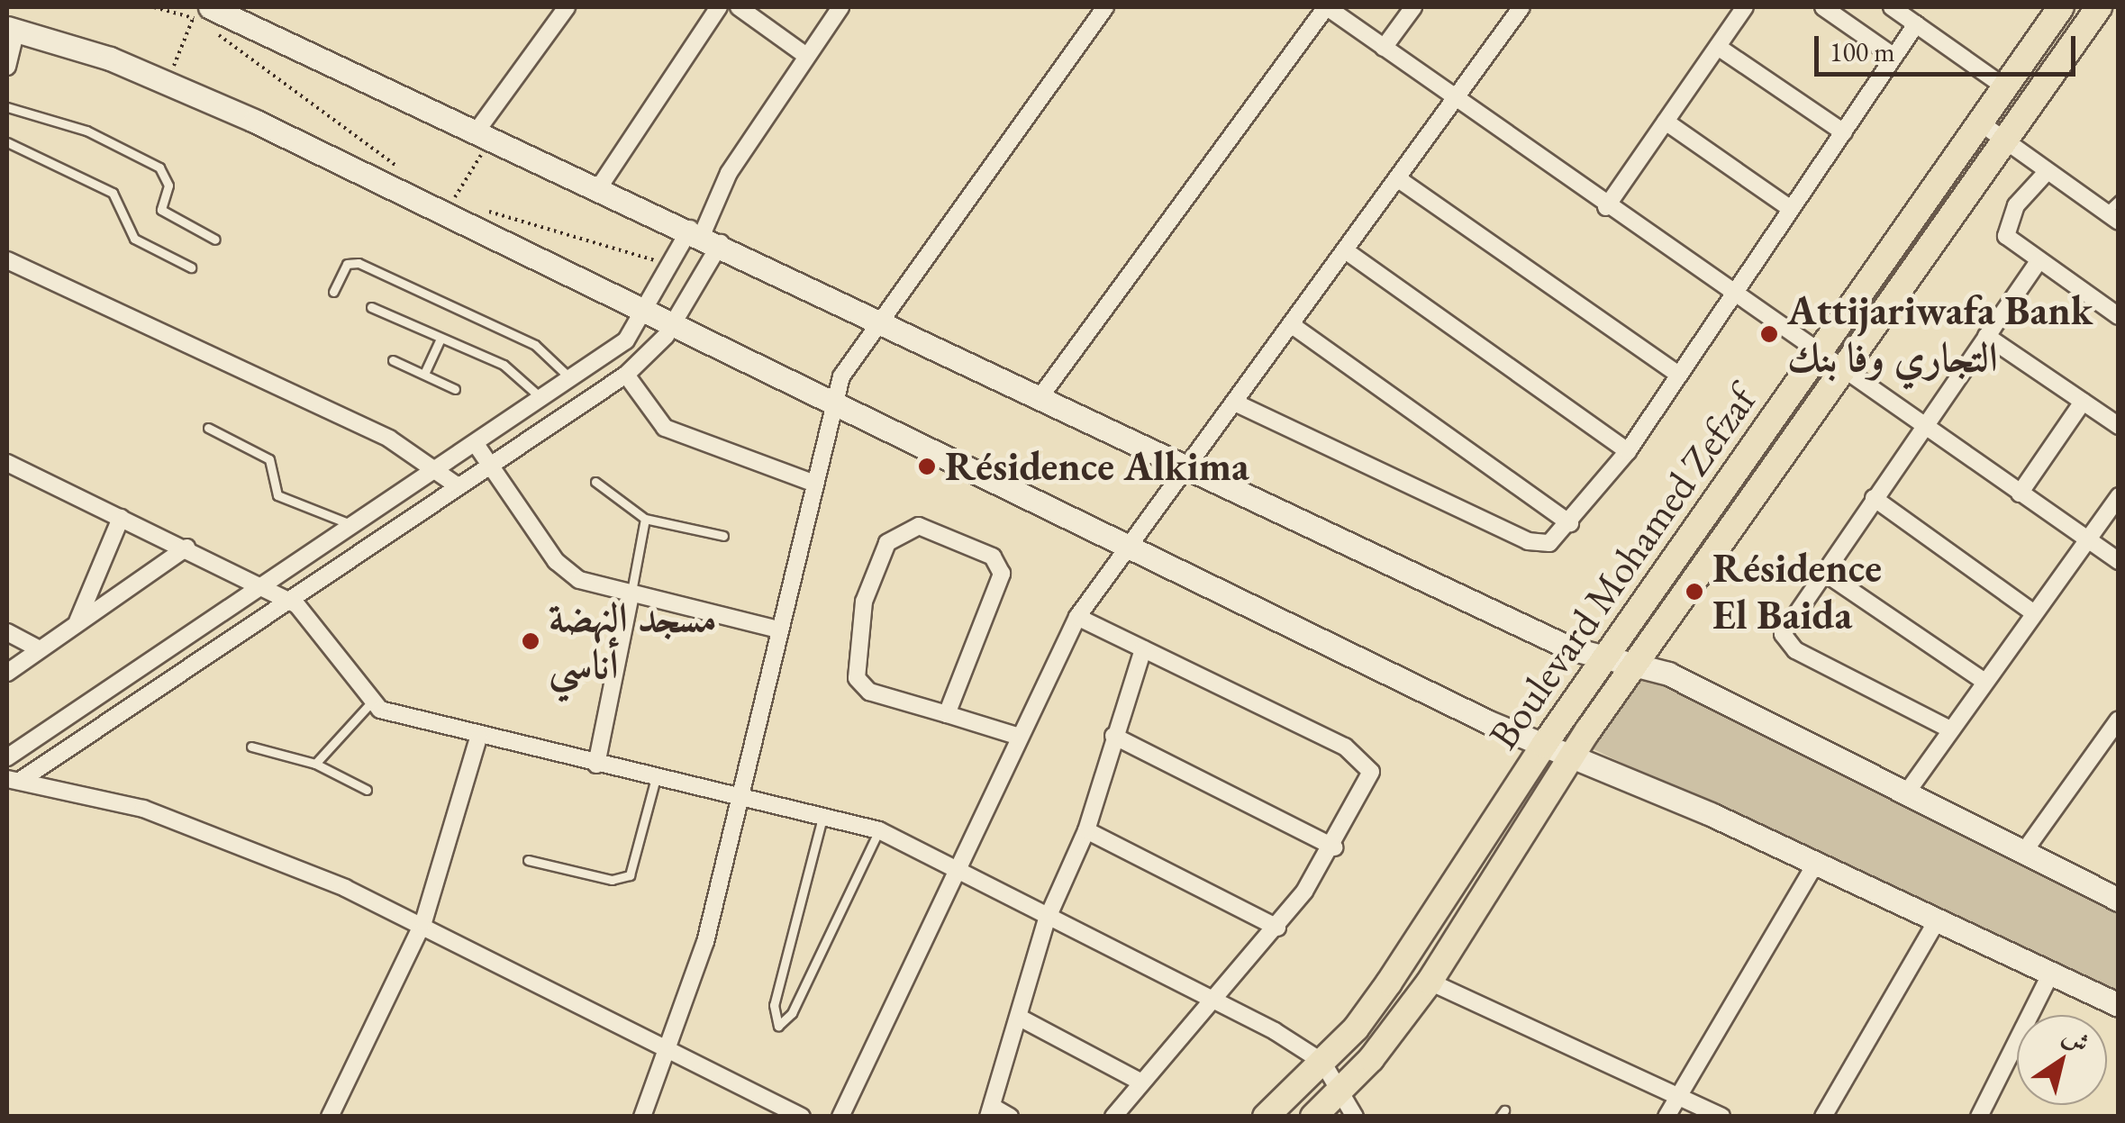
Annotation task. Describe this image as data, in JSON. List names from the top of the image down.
{
  "streets": {
    "main road": ["Boulevard Mohamed Zefzaf"]
  },
  "places": [
    "Attijariwafa Bank التجاري وفا بنك",
    "Résidence Alkima",
    "Résidence El Baida",
    "مسجد النهضة أناسي"
  ],
  "scale_bar": "100 m",
  "north": "top right"
}
